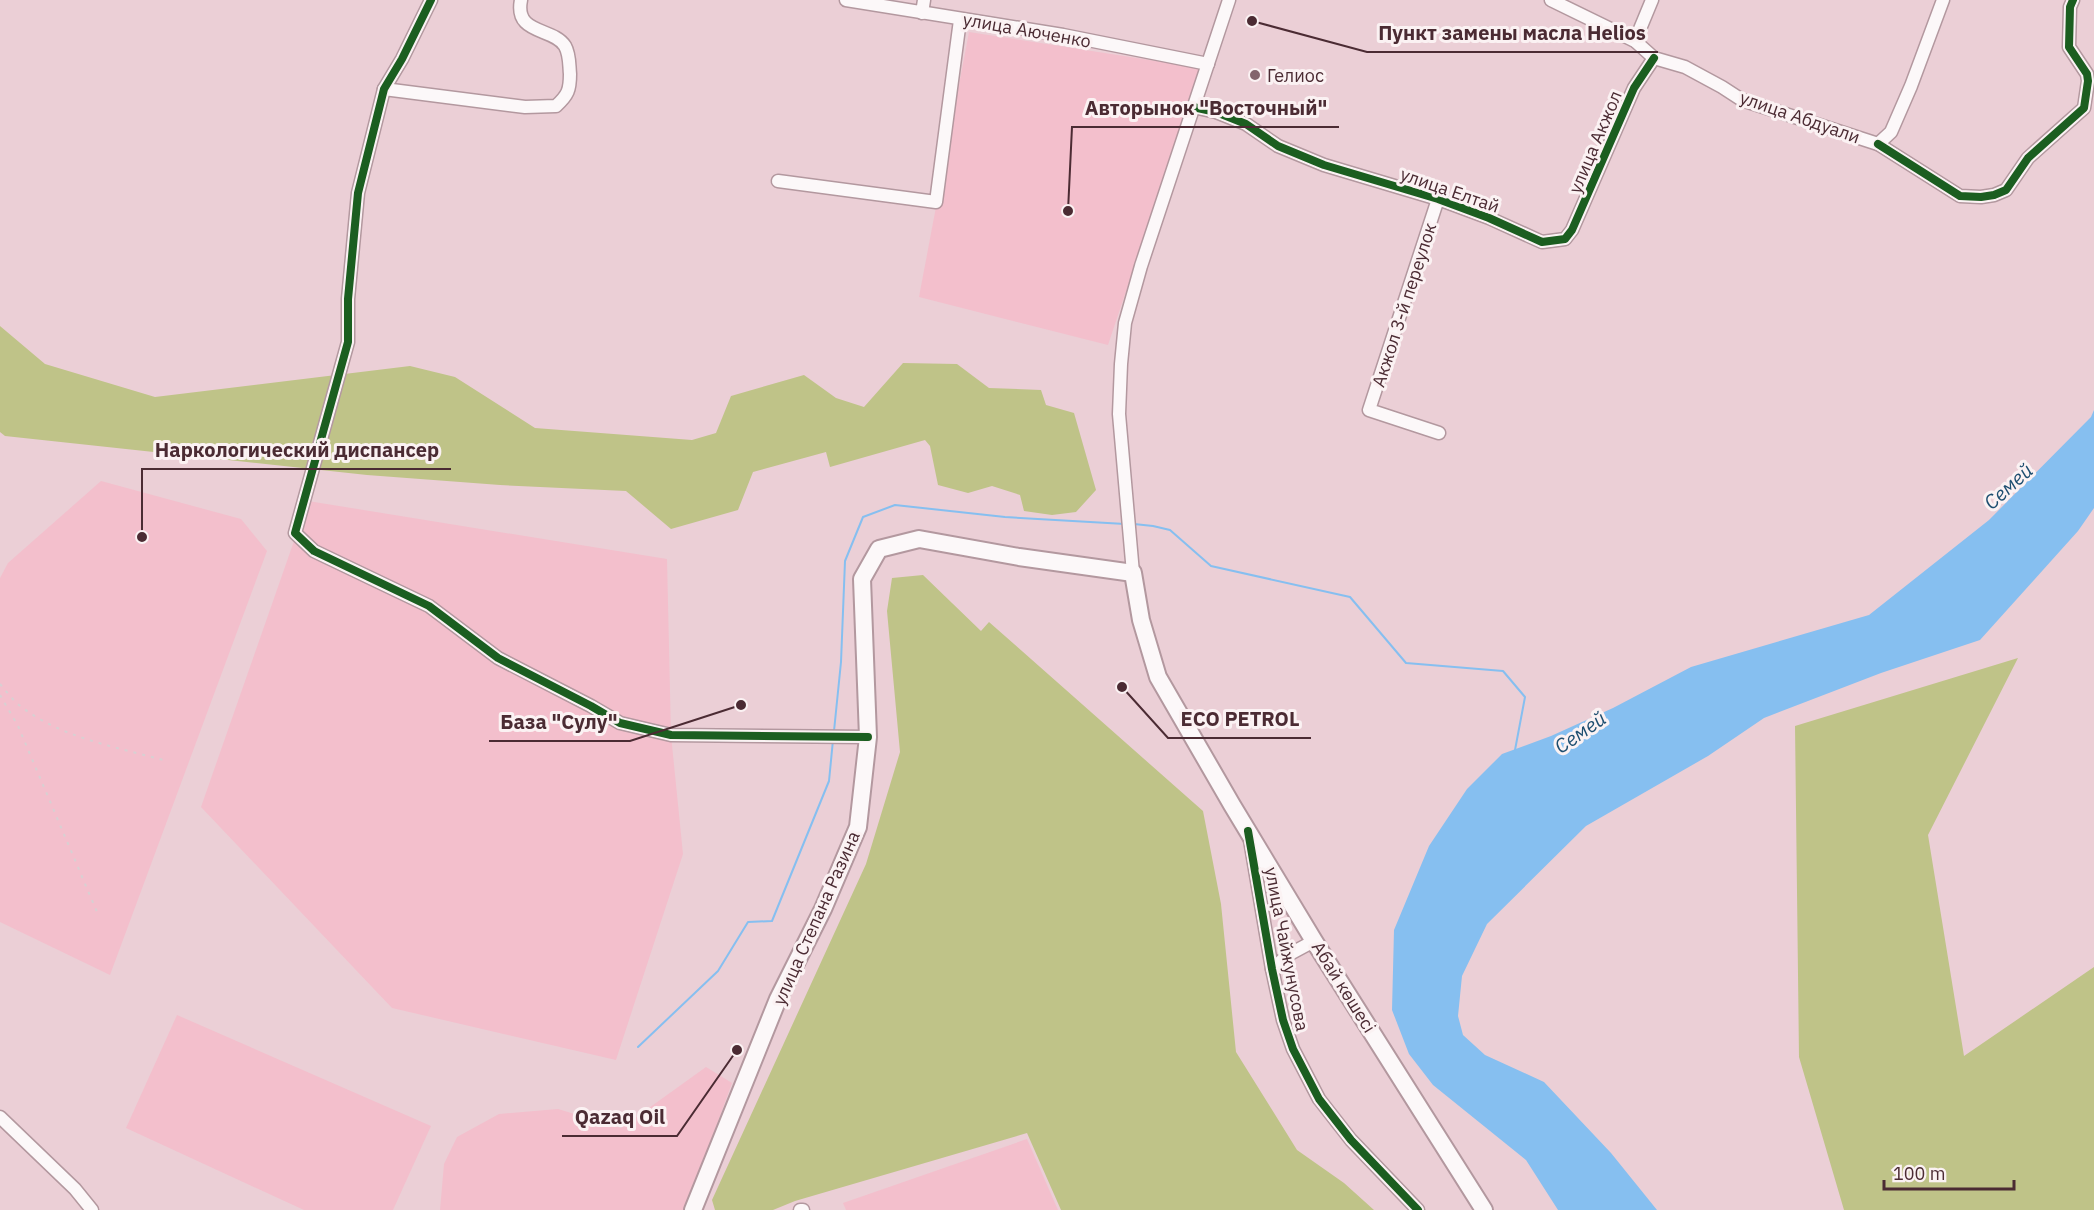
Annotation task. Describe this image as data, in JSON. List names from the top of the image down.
{
  "streets": {
    "main road": ["улица Степана Разина", "Абай көшесі"],
    "street": [
      "улица Аюченко",
      "улица Абдуали",
      "улица Акжол",
      "улица Елтай",
      "Акжол 3-й переулок",
      "улица Чайжунусова"
    ]
  },
  "crossings": [
    ["улица Аюченко", "Абай көшесі"],
    ["улица Абдуали", "улица Акжол"],
    ["улица Акжол", "улица Елтай"],
    ["улица Елтай", "Акжол 3-й переулок"],
    ["улица Елтай", "Абай көшесі"],
    ["улица Степана Разина", "Абай көшесі"],
    ["улица Чайжунусова", "Абай көшесі"]
  ],
  "water": ["Семей"],
  "places": [
    "Пункт замены масла Helios",
    "Гелиос",
    "Авторынок \"Восточный\"",
    "Наркологический диспансер",
    "ECO PETROL",
    "База \"Сулу\"",
    "Qazaq Oil"
  ],
  "scale_bar": "100 m"
}
